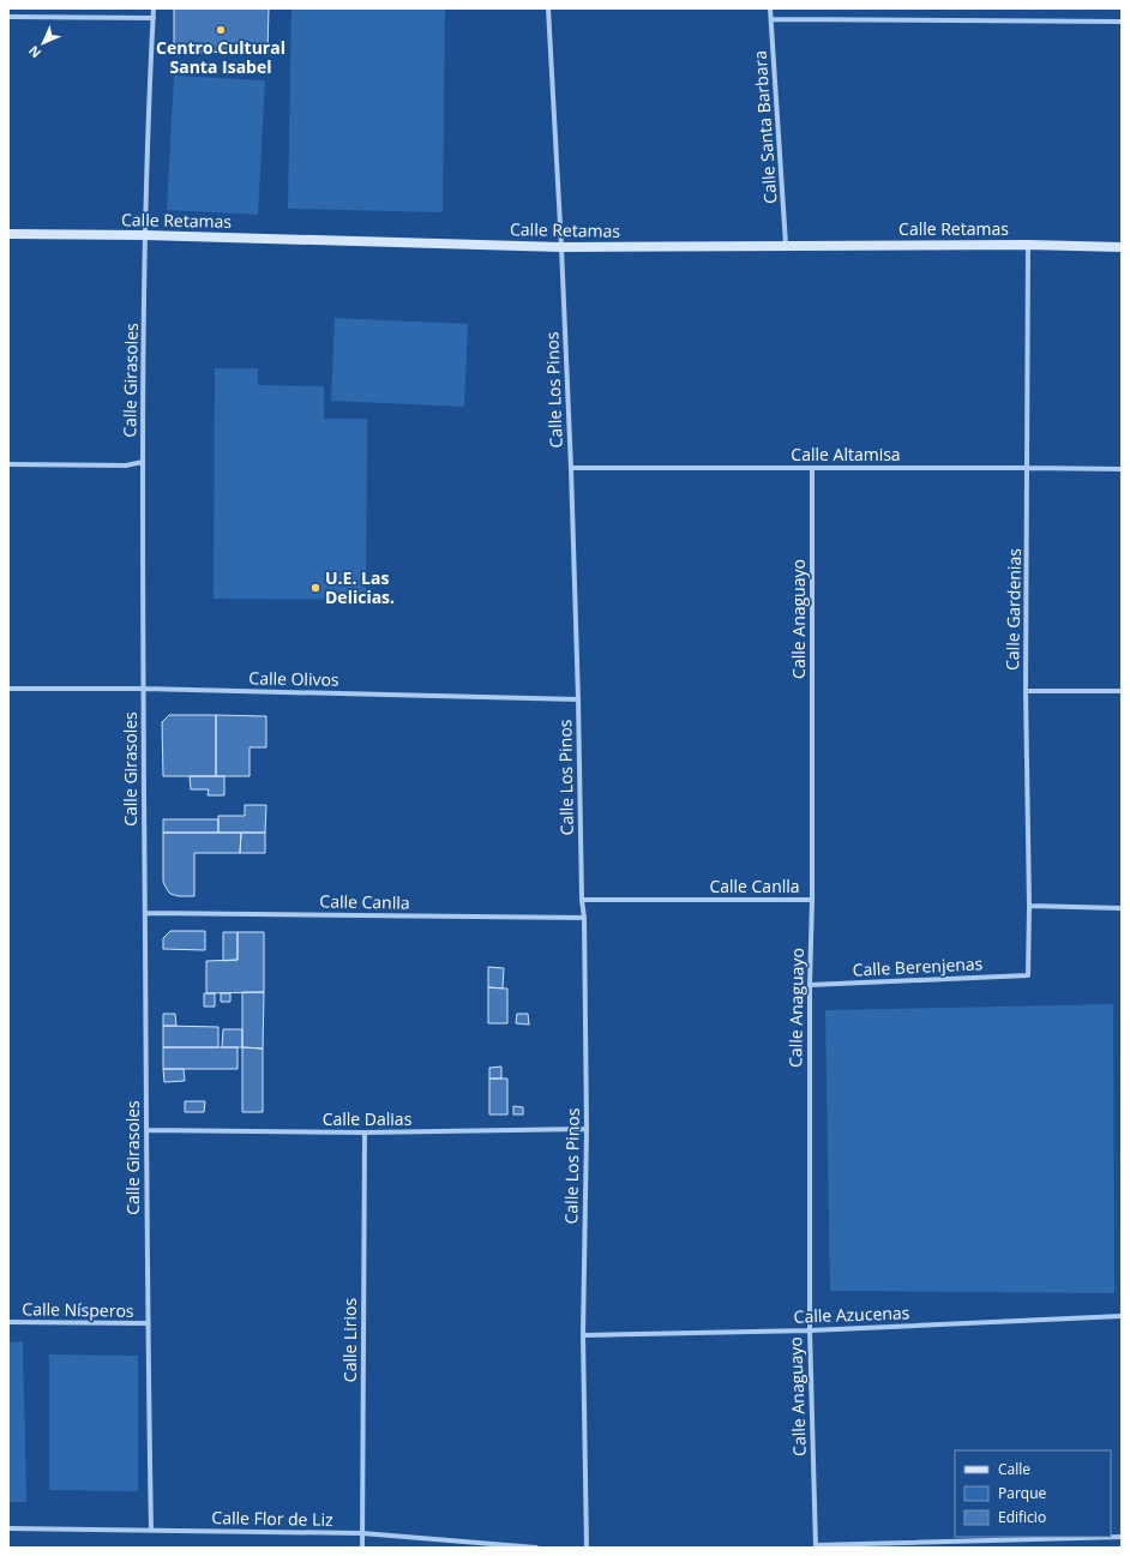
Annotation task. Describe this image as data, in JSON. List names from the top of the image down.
{
  "streets": {
    "street": [
      "Calle Santa Barbara",
      "Calle Retamas",
      "Calle Girasoles",
      "Calle Los Pinos",
      "Calle Altamisa",
      "Calle Gardenias",
      "Calle Anaguayo",
      "Calle Olivos",
      "Calle Canlla",
      "Calle Berenjenas",
      "Calle Dalias",
      "Calle Nísperos",
      "Calle Azucenas",
      "Calle Lirios",
      "Calle Flor de Liz"
    ]
  },
  "crossings": [
    ["Calle Santa Barbara", "Calle Retamas"],
    ["Calle Retamas", "Calle Girasoles"],
    ["Calle Retamas", "Calle Los Pinos"],
    ["Calle Retamas", "Calle Gardenias"],
    ["Calle Girasoles", "Calle Olivos"],
    ["Calle Girasoles", "Calle Canlla"],
    ["Calle Girasoles", "Calle Dalias"],
    ["Calle Girasoles", "Calle Nísperos"],
    ["Calle Girasoles", "Calle Flor de Liz"],
    ["Calle Los Pinos", "Calle Altamisa"],
    ["Calle Los Pinos", "Calle Olivos"],
    ["Calle Los Pinos", "Calle Canlla"],
    ["Calle Los Pinos", "Calle Dalias"],
    ["Calle Los Pinos", "Calle Azucenas"],
    ["Calle Altamisa", "Calle Gardenias"],
    ["Calle Altamisa", "Calle Anaguayo"],
    ["Calle Gardenias", "Calle Berenjenas"],
    ["Calle Anaguayo", "Calle Canlla"],
    ["Calle Anaguayo", "Calle Berenjenas"],
    ["Calle Anaguayo", "Calle Azucenas"],
    ["Calle Dalias", "Calle Lirios"],
    ["Calle Lirios", "Calle Flor de Liz"]
  ],
  "places": ["Centro Cultural Santa Isabel", "U.E. Las Delicias."],
  "legend": ["Calle", "Parque", "Edificio"],
  "north": "bottom left"
}
